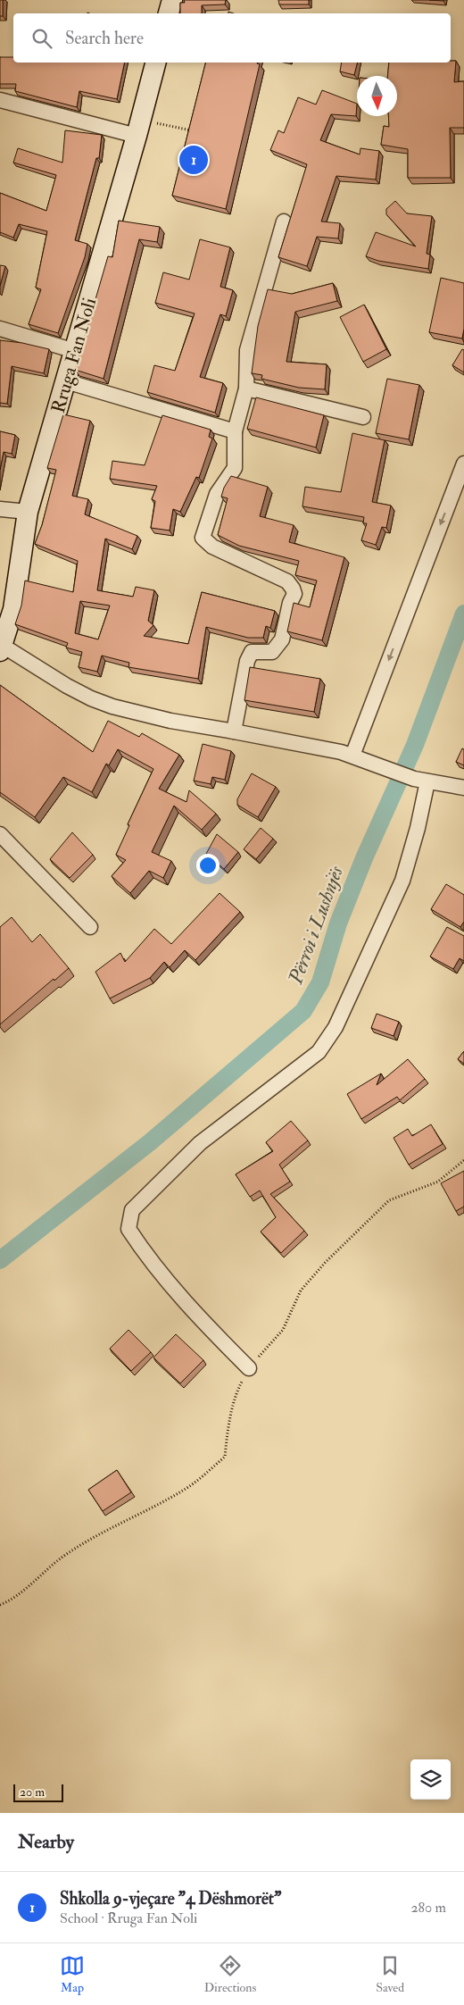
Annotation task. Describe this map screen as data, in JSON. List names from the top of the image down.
{
  "streets": {
    "main road": ["Rruga Fan Noli"]
  },
  "water": ["Përroi i Lushnjës"],
  "scale_bar": "20 m",
  "north": "bottom",
  "page": {
    "search": "Search here",
    "pins": "1",
    "scale": "20 m",
    "heading": "Nearby",
    "list": [
      {
        "mark": "1",
        "name": "Shkolla 9-vjeçare \"4 Dëshmorët\"",
        "note": "School · Rruga Fan Noli",
        "value": "280 m"
      }
    ],
    "nav": ["Map", "Directions", "Saved"]
  }
}
